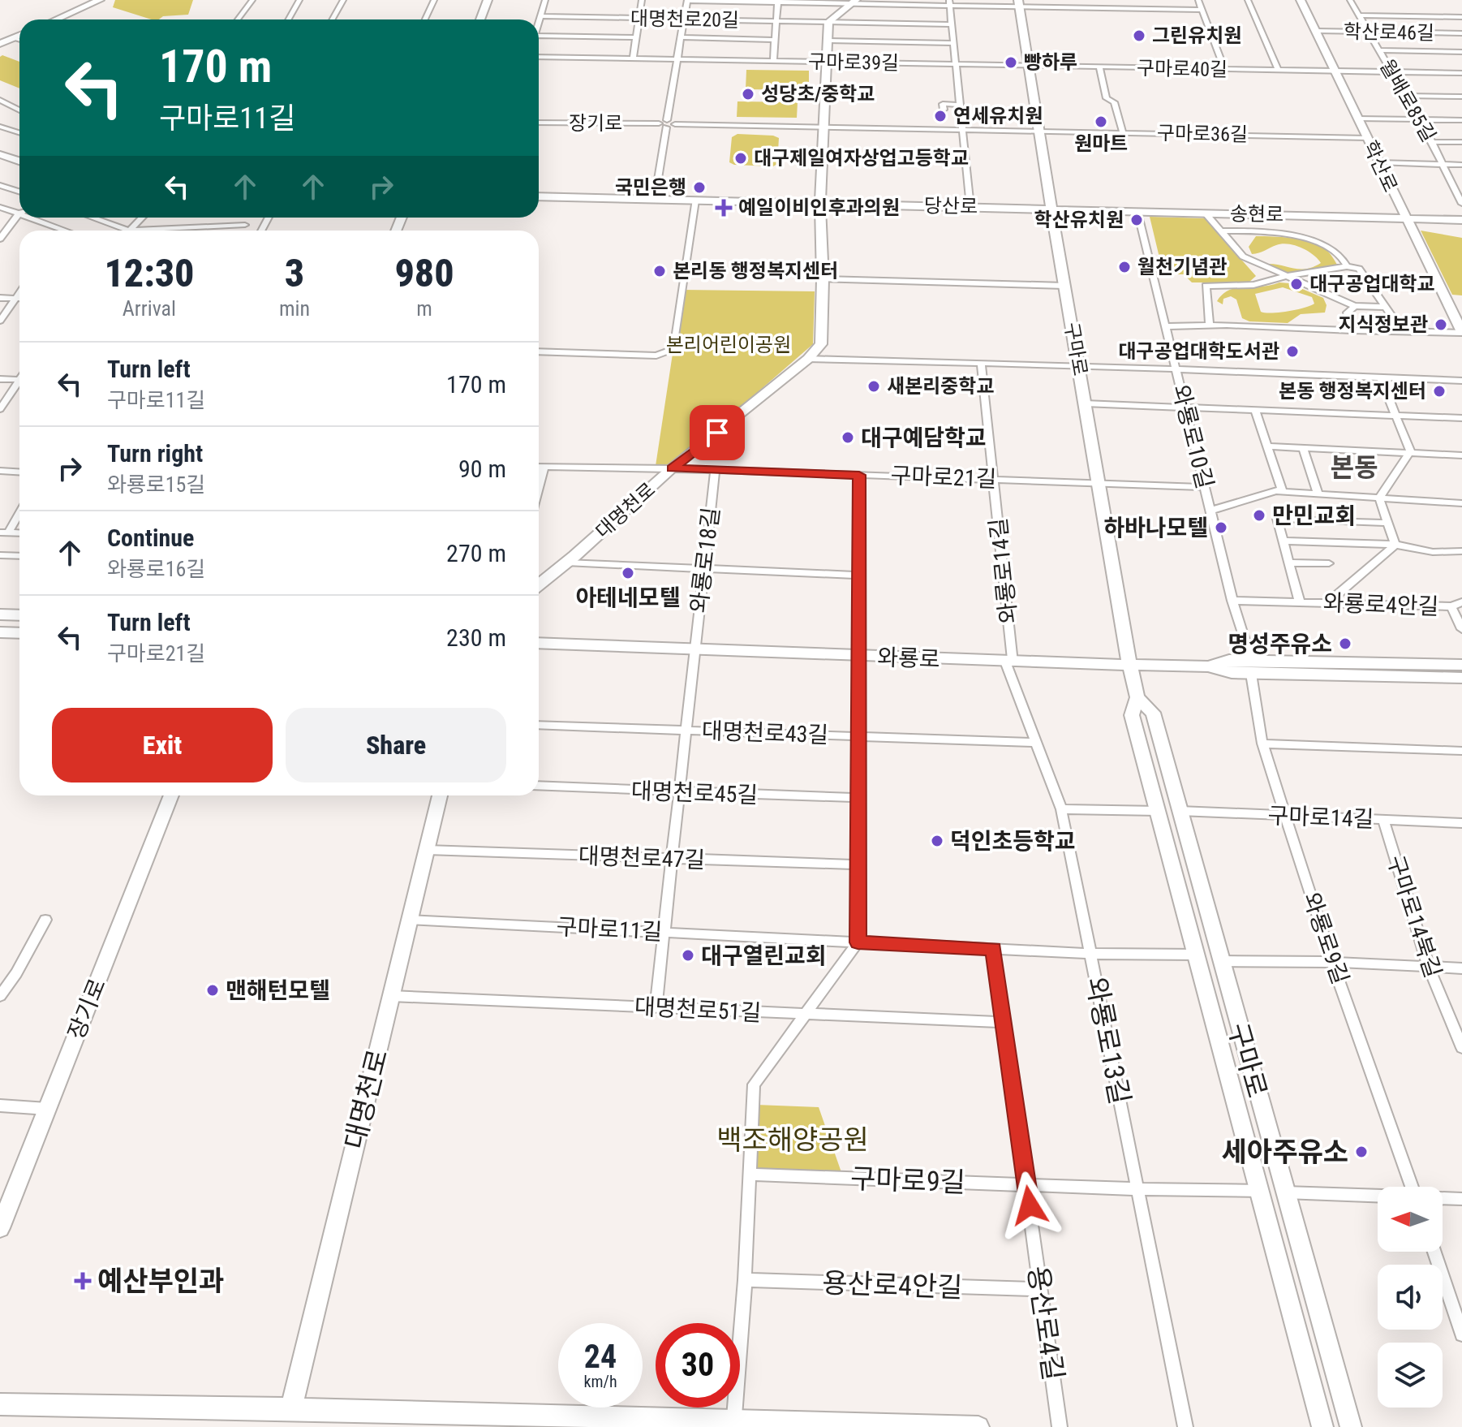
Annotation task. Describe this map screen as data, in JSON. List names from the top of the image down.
{
  "streets": {
    "main road": [
      "장기로",
      "학산로",
      "당산로",
      "송현로",
      "구마로",
      "대명천로",
      "와룡로"
    ],
    "street": [
      "대명천로20길",
      "학산로46길",
      "구마로39길",
      "구마로40길",
      "월배로85길",
      "구마로36길",
      "와룡로10길",
      "구마로21길",
      "와룡로18길",
      "와룡로14길",
      "와룡로4안길",
      "대명천로43길",
      "대명천로45길",
      "구마로14길",
      "대명천로47길",
      "구마로14북길",
      "구마로11길",
      "와룡로9길",
      "대명천로51길",
      "와룡로13길",
      "구마로9길",
      "용산로4안길",
      "용산로4길"
    ]
  },
  "crossings": [
    ["대명천로20길", "대명천로"],
    ["학산로46길", "월배로85길"],
    ["학산로46길", "학산로"],
    ["구마로39길", "구마로40길"],
    ["구마로39길", "구마로"],
    ["구마로39길", "대명천로"],
    ["구마로40길", "월배로85길"],
    ["구마로40길", "학산로"],
    ["구마로40길", "구마로"],
    ["구마로36길", "학산로"],
    ["구마로36길", "구마로"],
    ["구마로36길", "대명천로"],
    ["학산로", "송현로"],
    ["당산로", "송현로"],
    ["당산로", "구마로"],
    ["당산로", "대명천로"],
    ["송현로", "구마로"],
    ["송현로", "와룡로10길"],
    ["구마로", "구마로21길"],
    ["구마로", "와룡로"],
    ["구마로", "구마로14길"],
    ["구마로", "구마로11길"],
    ["구마로", "구마로9길"],
    ["와룡로10길", "구마로21길"],
    ["와룡로10길", "와룡로4안길"],
    ["와룡로10길", "와룡로"],
    ["와룡로10길", "와룡로9길"],
    ["구마로21길", "대명천로"],
    ["구마로21길", "와룡로18길"],
    ["구마로21길", "와룡로14길"],
    ["대명천로", "대명천로47길"],
    ["대명천로", "구마로11길"],
    ["대명천로", "대명천로51길"],
    ["와룡로18길", "와룡로"],
    ["와룡로18길", "대명천로43길"],
    ["와룡로18길", "대명천로45길"],
    ["와룡로18길", "대명천로47길"],
    ["와룡로18길", "구마로11길"],
    ["와룡로18길", "대명천로51길"],
    ["와룡로14길", "와룡로"],
    ["와룡로14길", "와룡로13길"],
    ["와룡로", "와룡로9길"],
    ["와룡로", "와룡로13길"],
    ["대명천로43길", "와룡로13길"],
    ["구마로14길", "구마로14북길"],
    ["구마로14길", "와룡로9길"],
    ["구마로11길", "와룡로13길"],
    ["구마로11길", "용산로4길"],
    ["대명천로51길", "용산로4길"],
    ["와룡로13길", "구마로9길"],
    ["구마로9길", "용산로4길"],
    ["용산로4안길", "용산로4길"]
  ],
  "districts": ["본동"],
  "parks": ["본리어린이공원", "백조해양공원"],
  "places": {
    "other": [
      "그린유치원",
      "빵하루",
      "성당초/중학교",
      "연세유치원",
      "원마트",
      "대구제일여자상업고등학교",
      "국민은행",
      "학산유치원",
      "월천기념관",
      "본리동 행정복지센터",
      "대구공업대학교",
      "지식정보관",
      "대구공업대학도서관",
      "새본리중학교",
      "본동 행정복지센터",
      "대구예담학교",
      "만민교회",
      "하바나모텔",
      "아테네모텔",
      "명성주유소",
      "덕인초등학교",
      "대구열린교회",
      "맨해턴모텔",
      "세아주유소"
    ],
    "health": ["예일이비인후과의원", "예산부인과"]
  },
  "north": "left",
  "page": {
    "turn": ["170 m", "구마로11길"],
    "eta": [
      "12:30",
      "Arrival",
      "3",
      "min",
      "980",
      "m"
    ],
    "list": [
      {
        "name": "Turn left",
        "note": "구마로11길",
        "value": "170 m"
      },
      {
        "name": "Turn right",
        "note": "와룡로15길",
        "value": "90 m"
      },
      {
        "name": "Continue",
        "note": "와룡로16길",
        "value": "270 m"
      },
      {
        "name": "Turn left",
        "note": "구마로21길",
        "value": "230 m"
      }
    ],
    "buttons": ["Exit", "Share"],
    "speed": "24 km/h",
    "limit": "30"
  }
}
